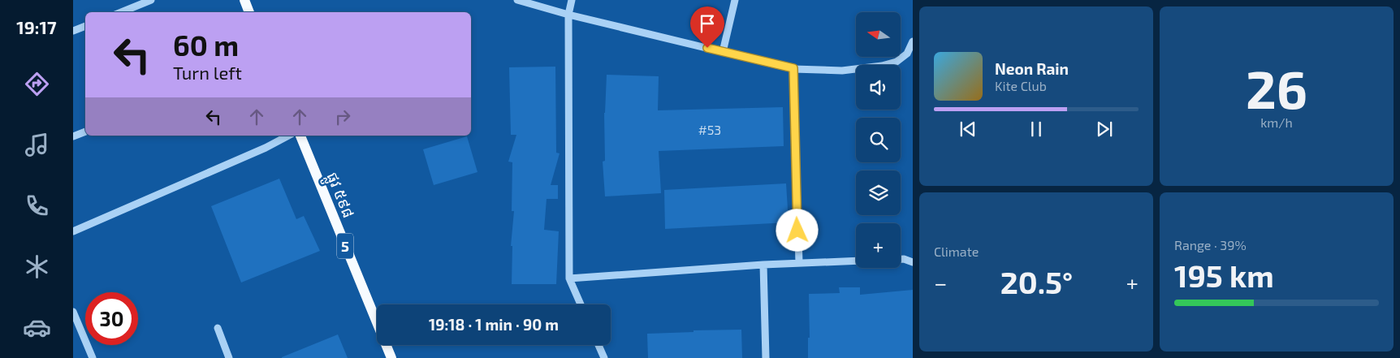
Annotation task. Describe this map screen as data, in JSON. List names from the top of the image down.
{
  "streets": {
    "main road": ["ផ្លូវ ៥៩៨", "5"]
  },
  "house_numbers": ["#53"],
  "north": "left",
  "page": {
    "tabs": "19:17",
    "tile": [
      ["26", "km/h"],
      "Climate",
      ["Range · 39%", "195 km"]
    ],
    "map_buttons": "+",
    "turn": ["60 m", "Turn left"],
    "song": ["Neon Rain", "Kite Club"],
    "heat": ["−", "20.5°", "+"],
    "limit": "30",
    "trip": "19:18 · 1 min · 90 m"
  }
}
